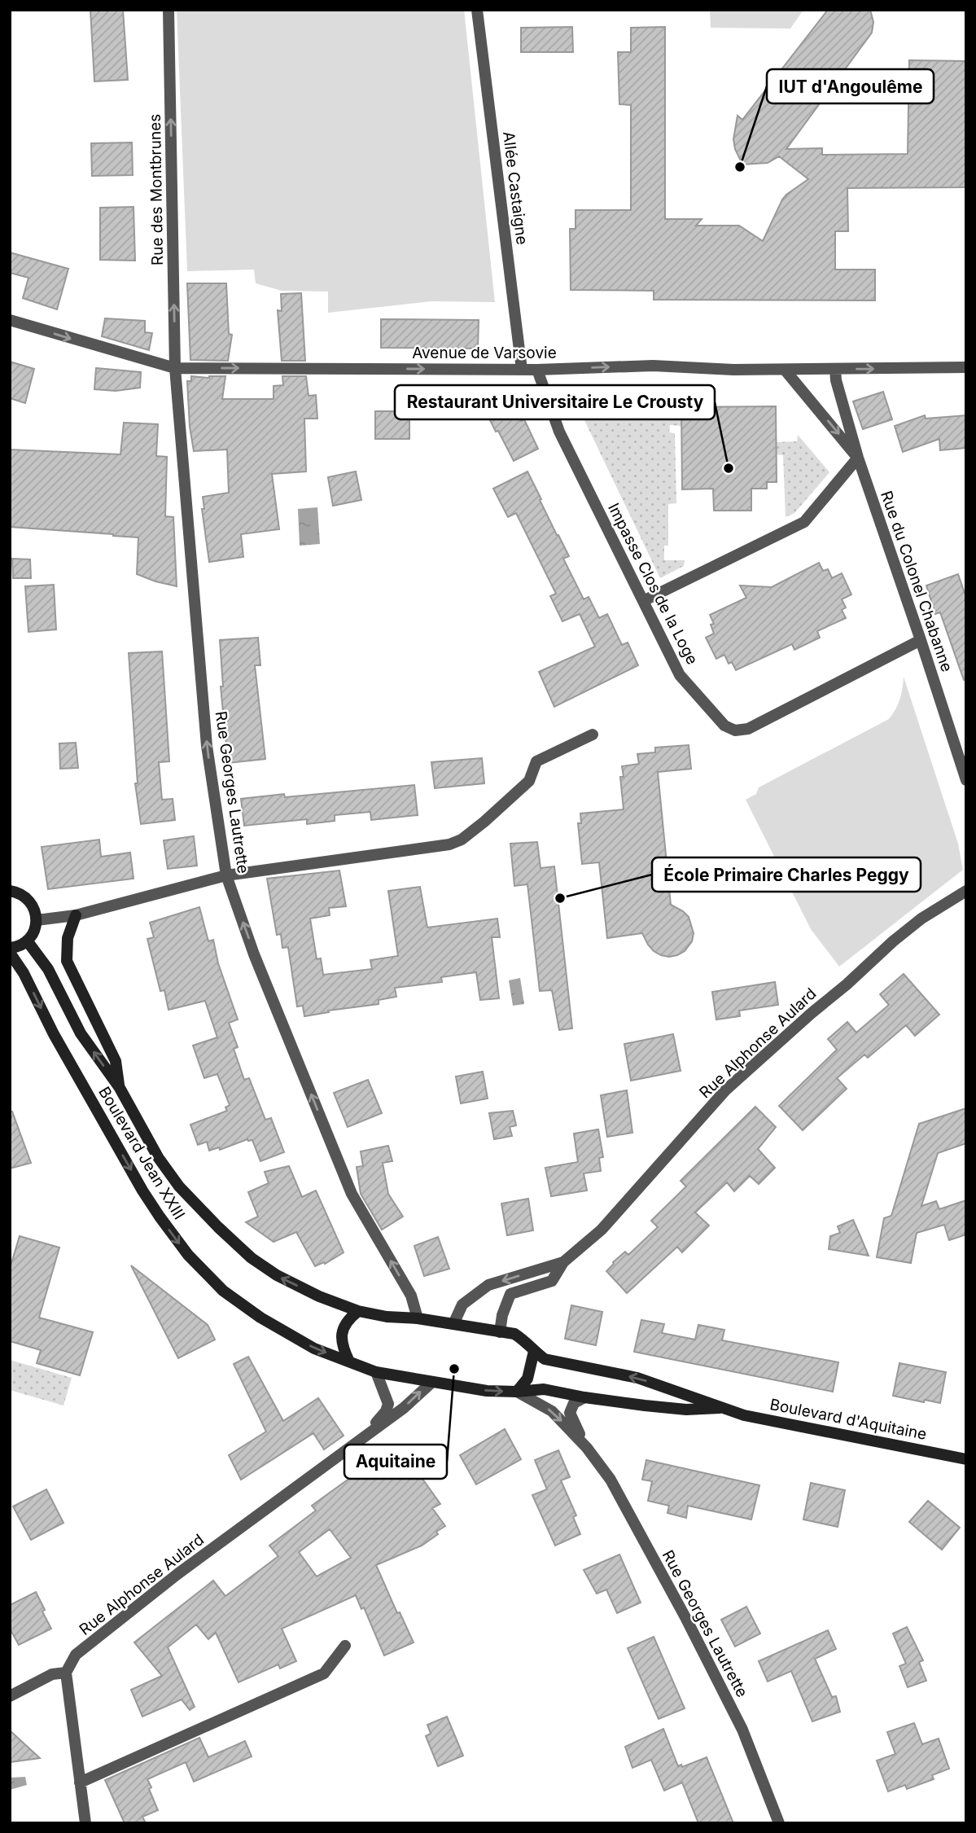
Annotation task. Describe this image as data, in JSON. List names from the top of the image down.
{
  "streets": {
    "main road": ["Boulevard Jean XXIII", "Boulevard d'Aquitaine"],
    "street": [
      "Allée Castaigne",
      "Rue des Montbrunes",
      "Avenue de Varsovie",
      "Rue du Colonel Chabanne",
      "Impasse Clos de la Loge",
      "Rue Georges Lautrette",
      "Rue Alphonse Aulard"
    ]
  },
  "crossings": [
    ["Allée Castaigne", "Avenue de Varsovie"],
    ["Rue des Montbrunes", "Avenue de Varsovie"],
    ["Rue des Montbrunes", "Rue Georges Lautrette"],
    ["Avenue de Varsovie", "Rue du Colonel Chabanne"],
    ["Avenue de Varsovie", "Impasse Clos de la Loge"],
    ["Avenue de Varsovie", "Rue Georges Lautrette"],
    ["Rue du Colonel Chabanne", "Impasse Clos de la Loge"],
    ["Rue Georges Lautrette", "Boulevard d'Aquitaine"],
    ["Rue Alphonse Aulard", "Boulevard d'Aquitaine"],
    ["Boulevard Jean XXIII", "Boulevard d'Aquitaine"]
  ],
  "one_way": ["Rue des Montbrunes", "Avenue de Varsovie", "Rue Georges Lautrette"],
  "places": [
    "IUT d'Angoulême",
    "Restaurant Universitaire Le Crousty",
    "École Primaire Charles Peggy",
    "Aquitaine"
  ]
}
